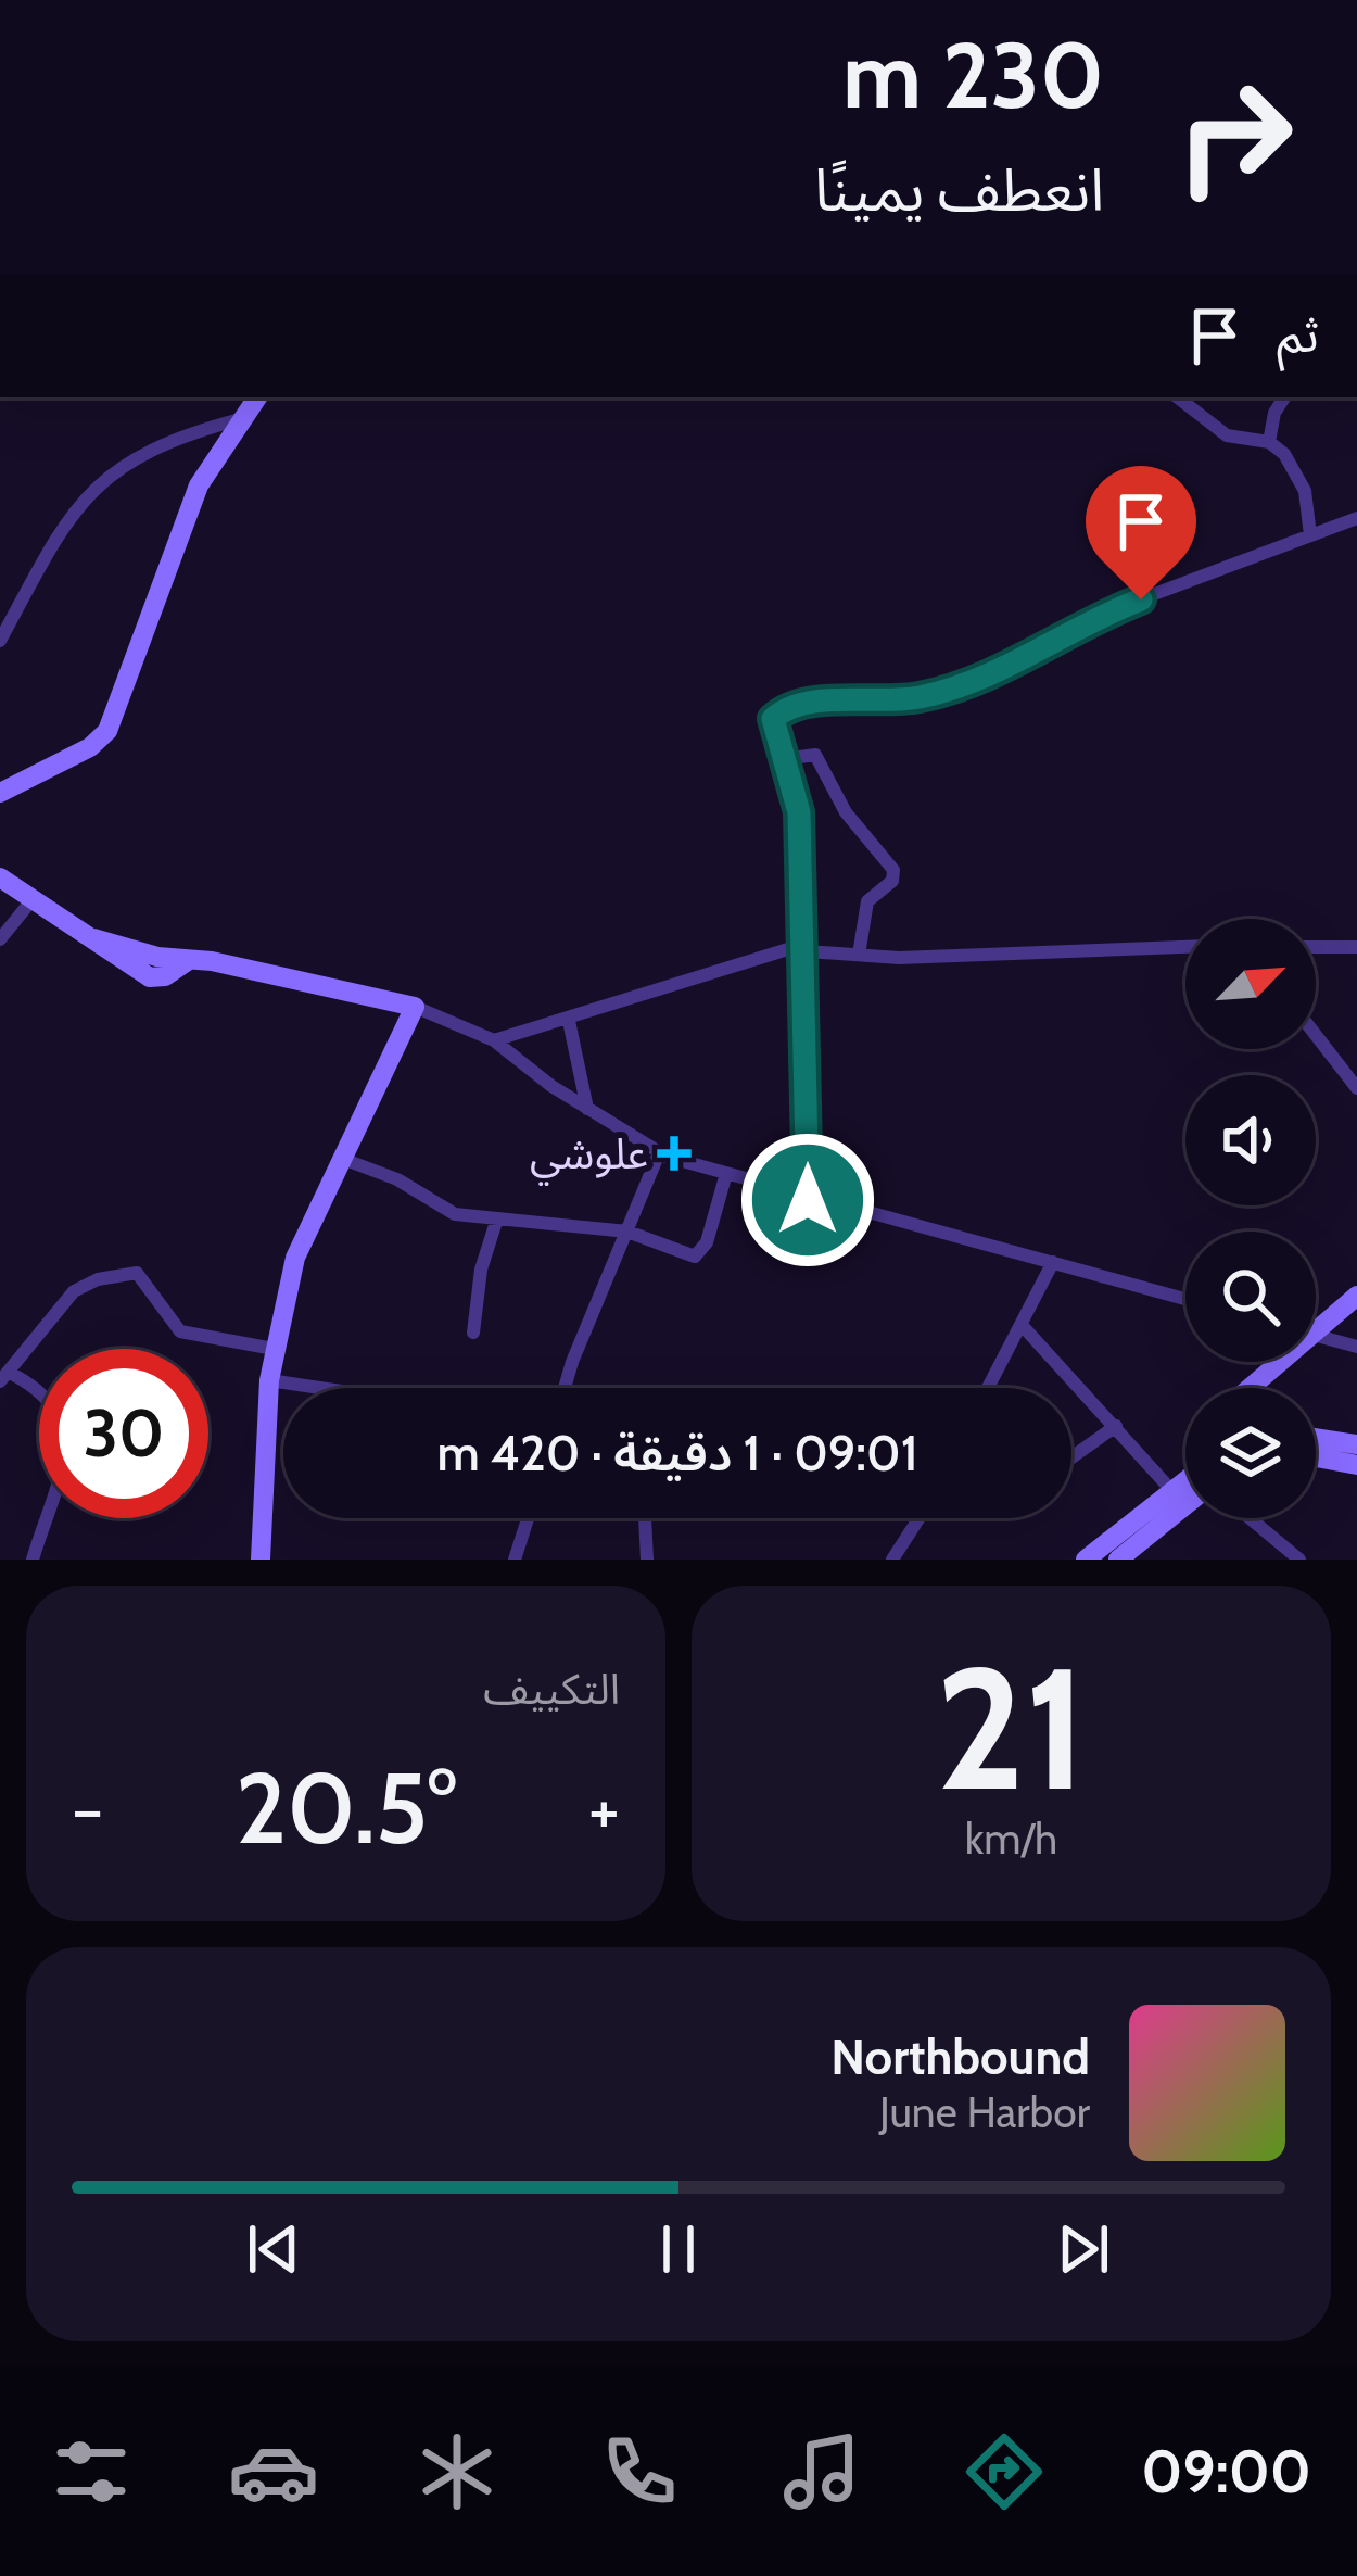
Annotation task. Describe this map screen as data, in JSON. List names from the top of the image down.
{
  "places": {
    "health": ["علوشي"]
  },
  "north": "top right",
  "page": {
    "turn": ["230 m", "انعطف يمينًا"],
    "then": "ثم",
    "limit": "30",
    "trip": "09:01 · 1 دقيقة · 420 m",
    "tile": [
      ["21", "km/h"],
      "التكييف"
    ],
    "heat": ["−", "20.5°", "+"],
    "song": ["Northbound", "June Harbor"],
    "tabs": "09:00"
  }
}
